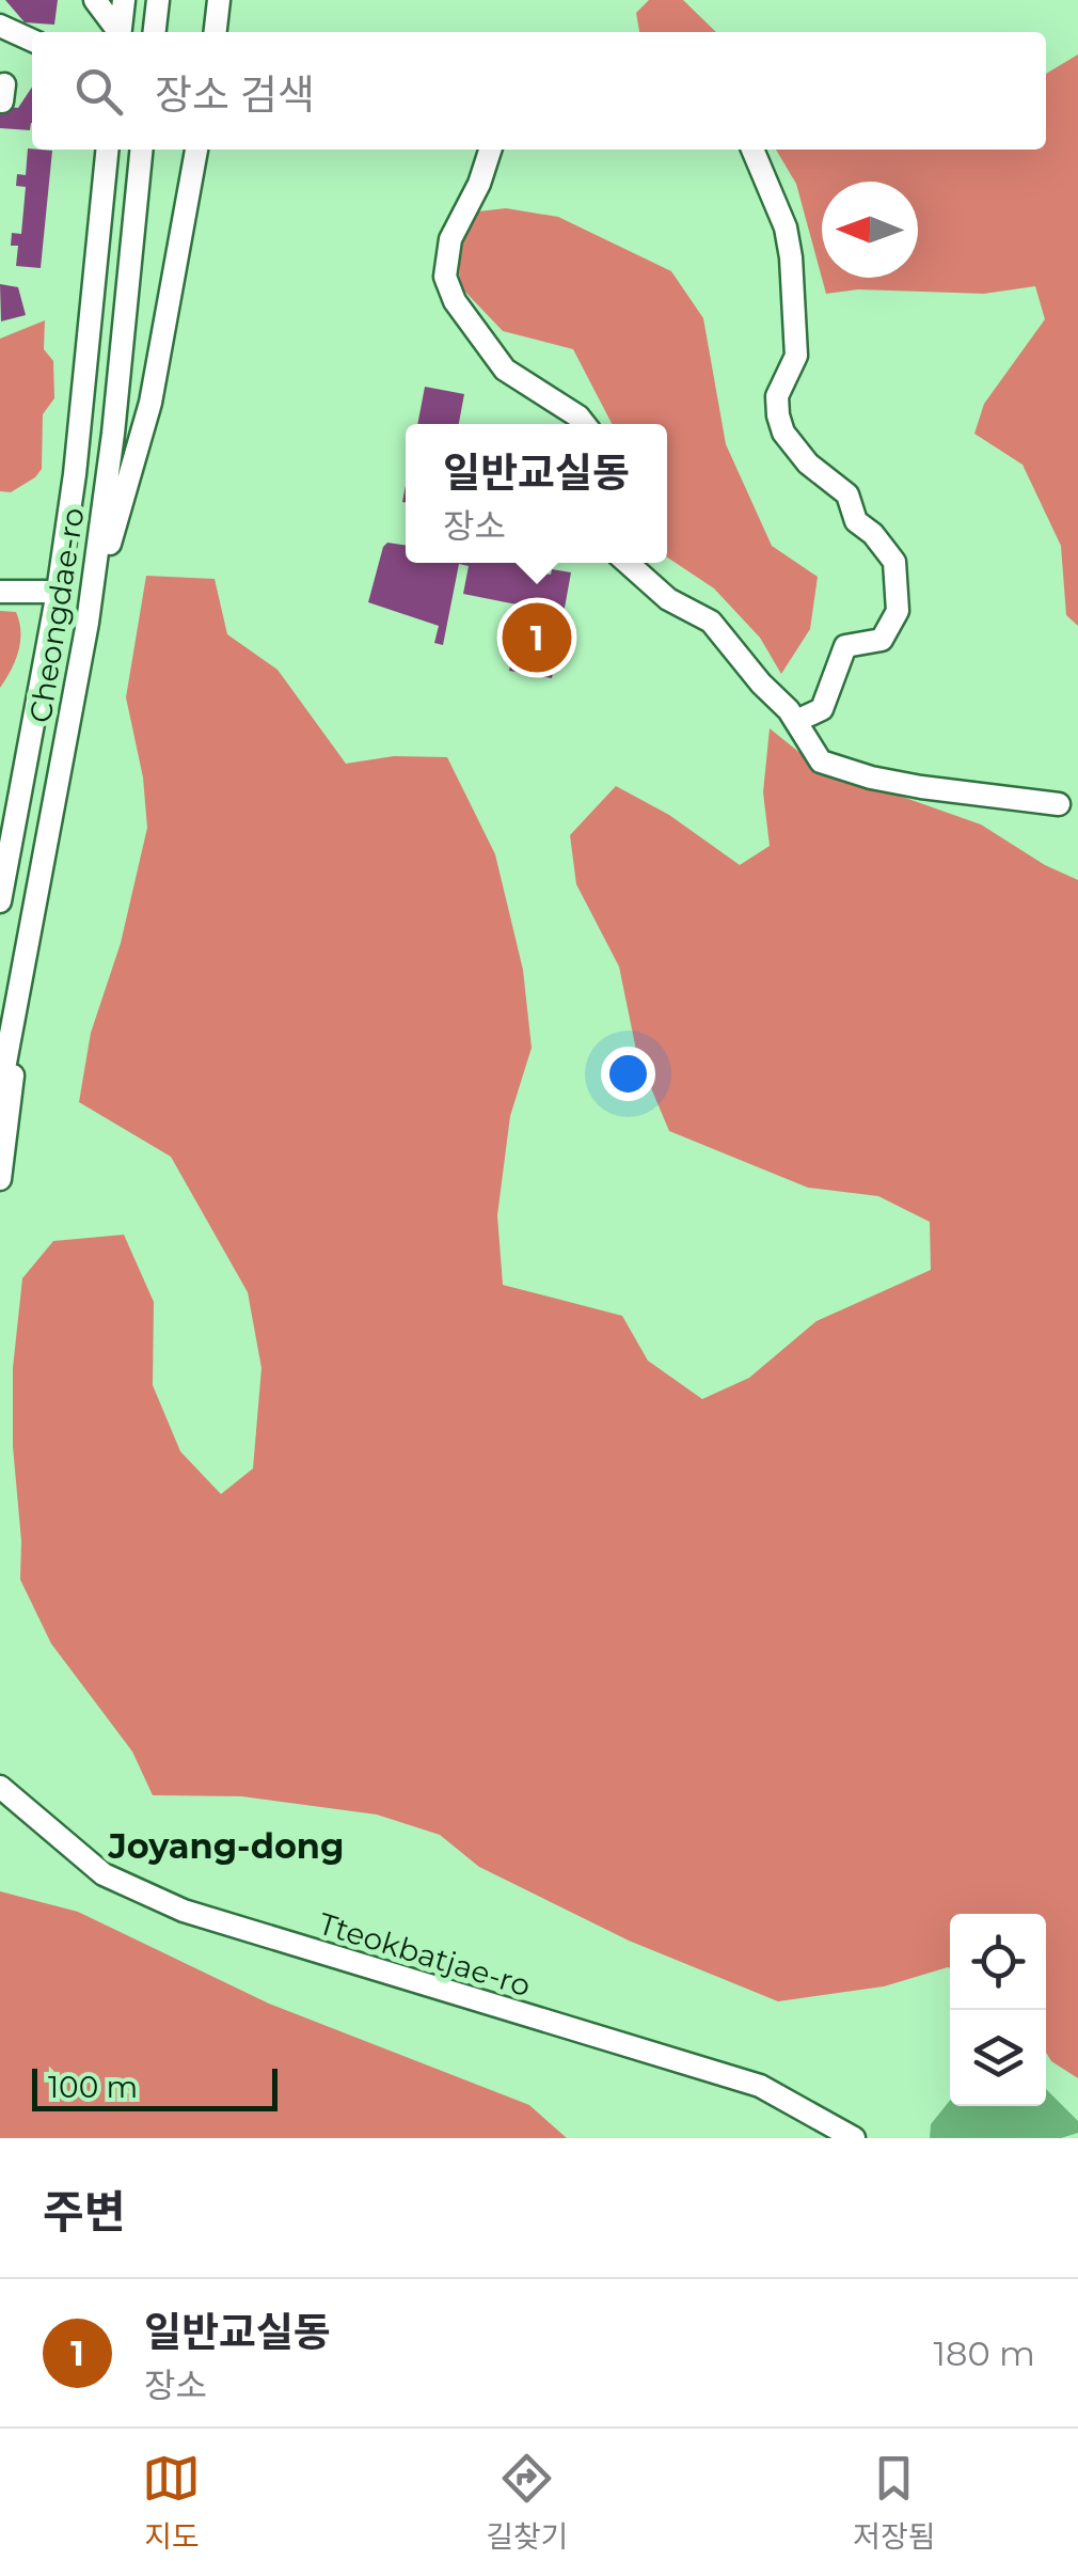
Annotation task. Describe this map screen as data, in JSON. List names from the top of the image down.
{
  "streets": {
    "street": ["Cheongdae-ro", "Tteokbatjae-ro"]
  },
  "districts": ["Joyang-dong"],
  "scale_bar": "100 m",
  "north": "left",
  "page": {
    "search": "장소 검색",
    "popup": ["일반교실동", "장소"],
    "pins": "1",
    "scale": "100 m",
    "heading": "주변",
    "list": [
      {
        "mark": "1",
        "name": "일반교실동",
        "note": "장소",
        "value": "180 m"
      }
    ],
    "nav": ["지도", "길찾기", "저장됨"]
  }
}
